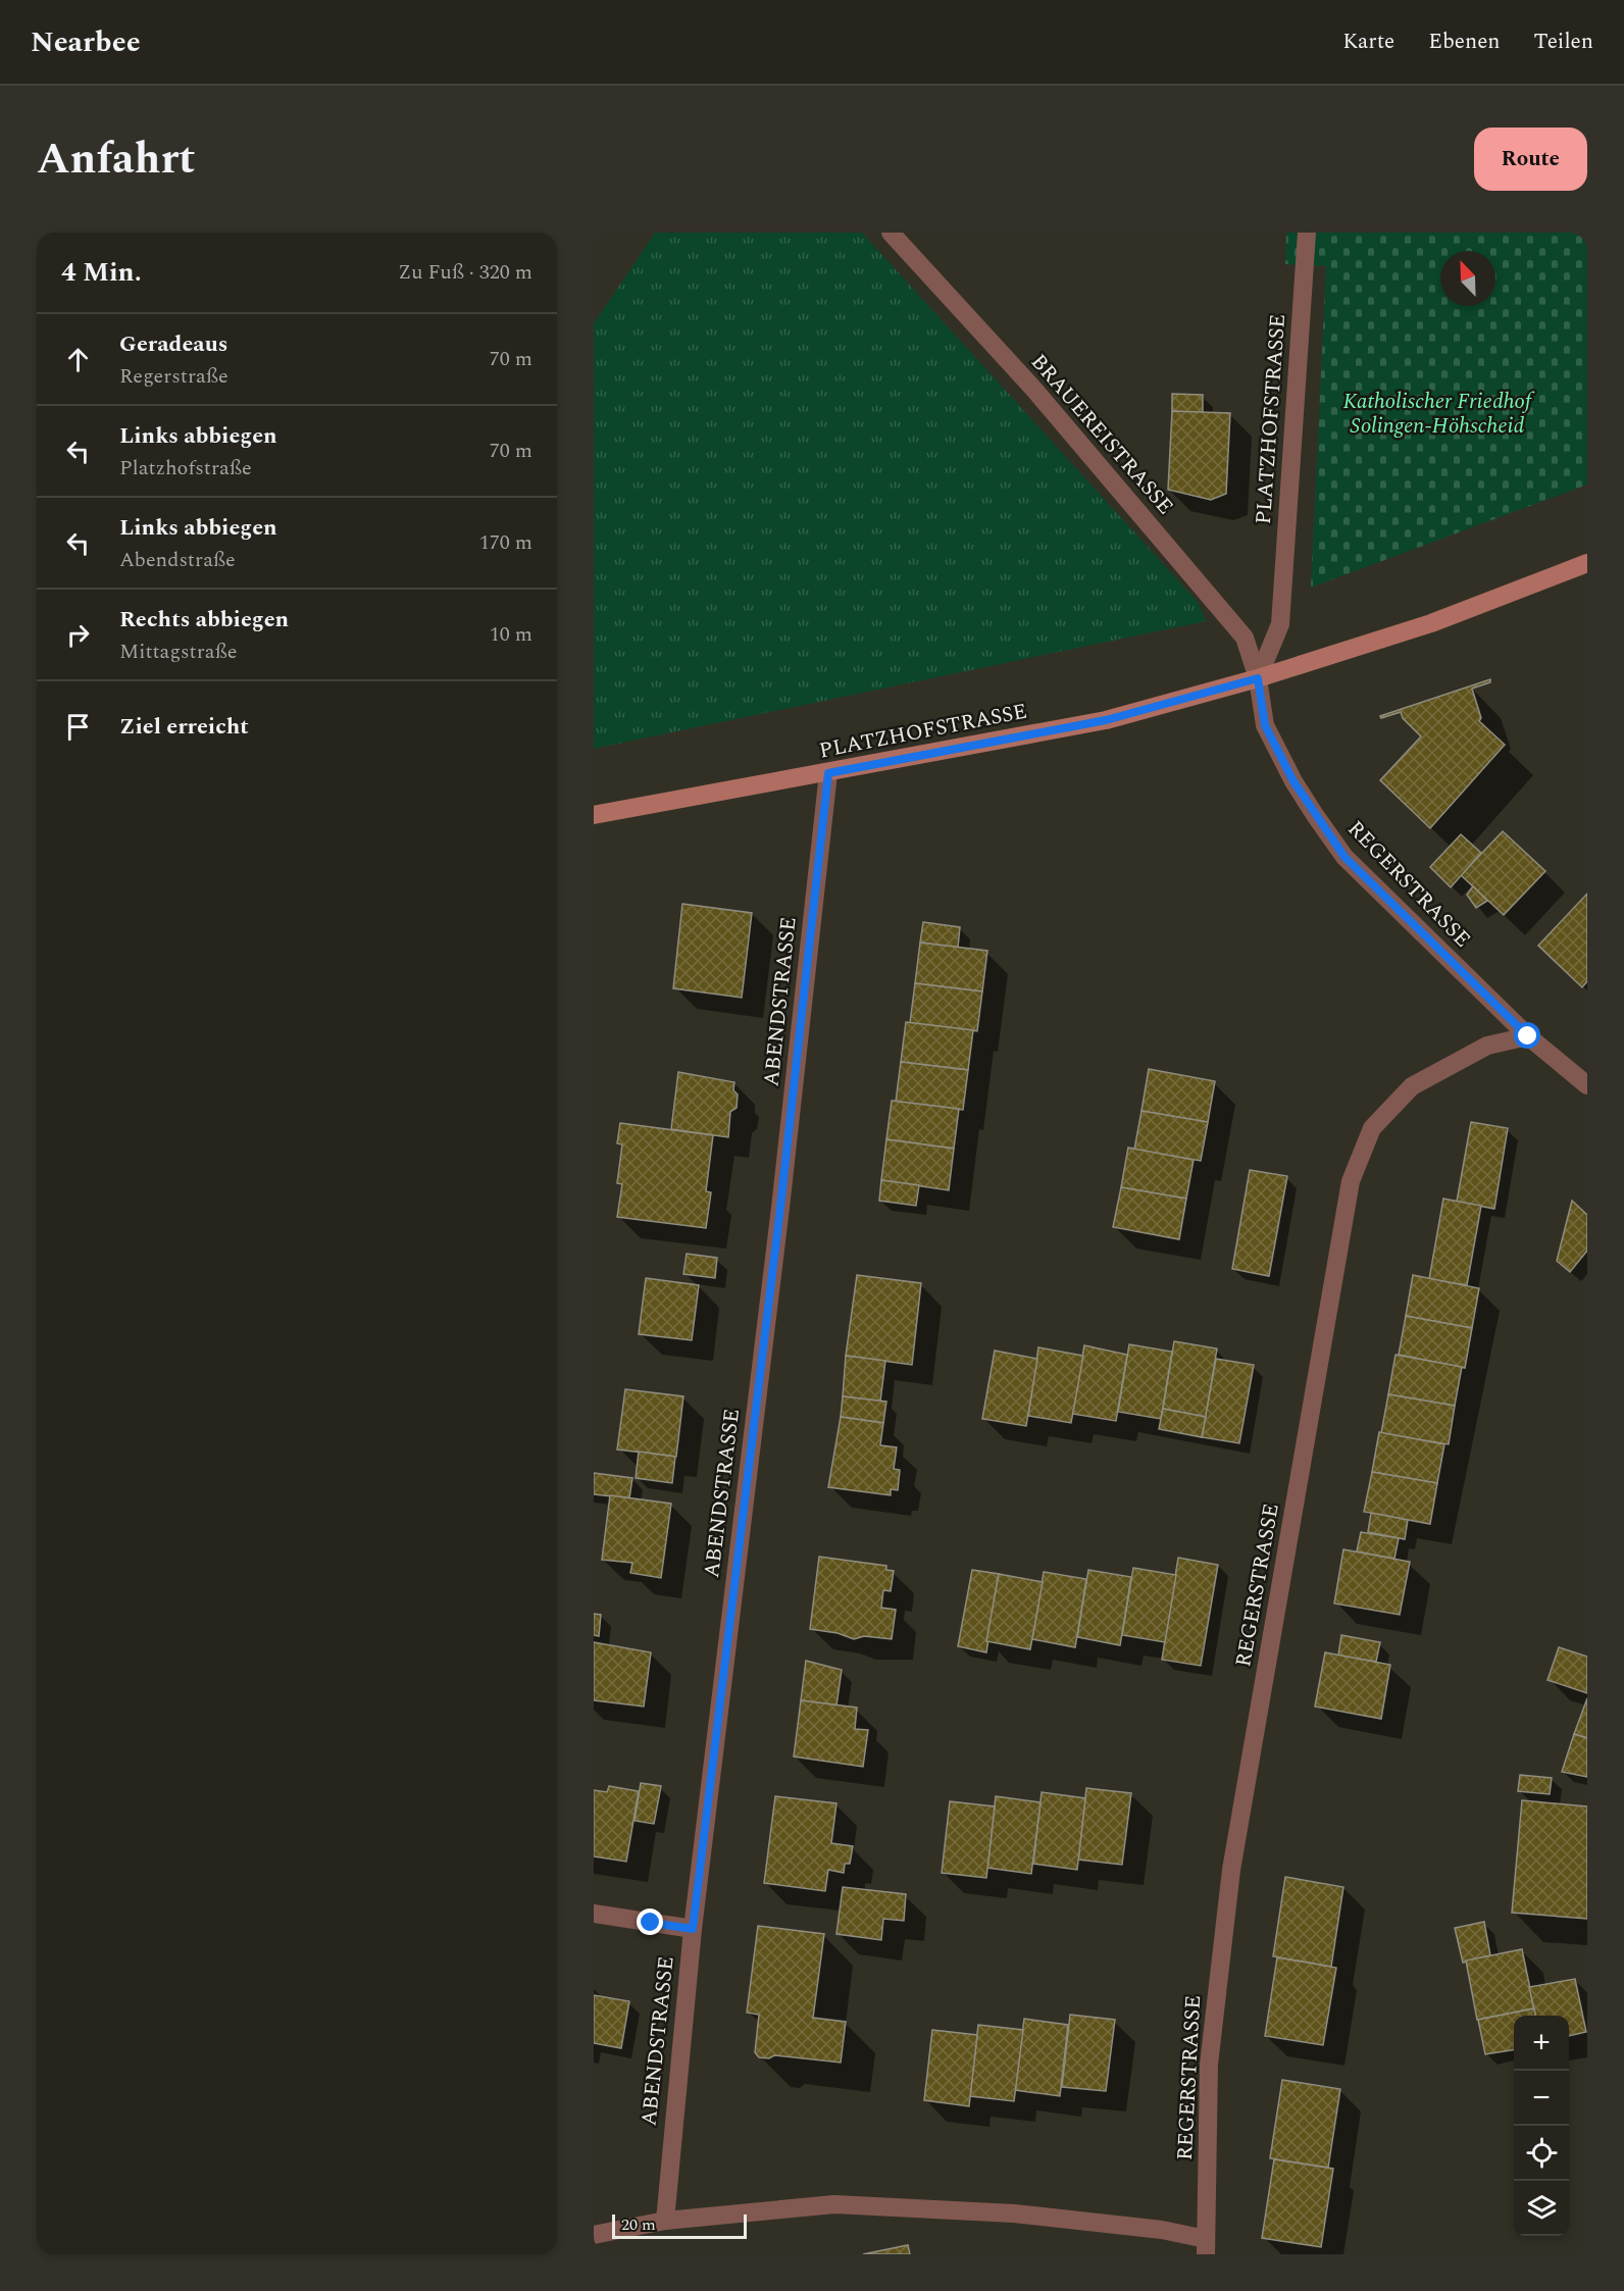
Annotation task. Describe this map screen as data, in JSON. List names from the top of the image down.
{
  "streets": {
    "main road": ["PLATZHOFSTRASSE"],
    "street": ["BRAUEREISTRASSE", "REGERSTRASSE", "ABENDSTRASSE"]
  },
  "crossings": [
    ["PLATZHOFSTRASSE", "BRAUEREISTRASSE"],
    ["PLATZHOFSTRASSE", "REGERSTRASSE"],
    ["PLATZHOFSTRASSE", "ABENDSTRASSE"],
    ["BRAUEREISTRASSE", "REGERSTRASSE"],
    ["REGERSTRASSE", "ABENDSTRASSE"]
  ],
  "parks": ["Katholischer Friedhof Solingen-Höhscheid"],
  "scale_bar": "20 m",
  "north": "top left",
  "page": {
    "header": "Nearbee",
    "nav": ["Karte", "Ebenen", "Teilen"],
    "title": "Anfahrt",
    "buttons": "Route",
    "heading": ["4 Min.", "Zu Fuß · 320 m"],
    "list": [
      ["Geradeaus", "Regerstraße", "70 m"],
      ["Links abbiegen", "Platzhofstraße", "70 m"],
      ["Links abbiegen", "Abendstraße", "170 m"],
      ["Rechts abbiegen", "Mittagstraße", "10 m"],
      "Ziel erreicht"
    ],
    "map_buttons": ["+", "−"],
    "scale": "20 m"
  }
}
